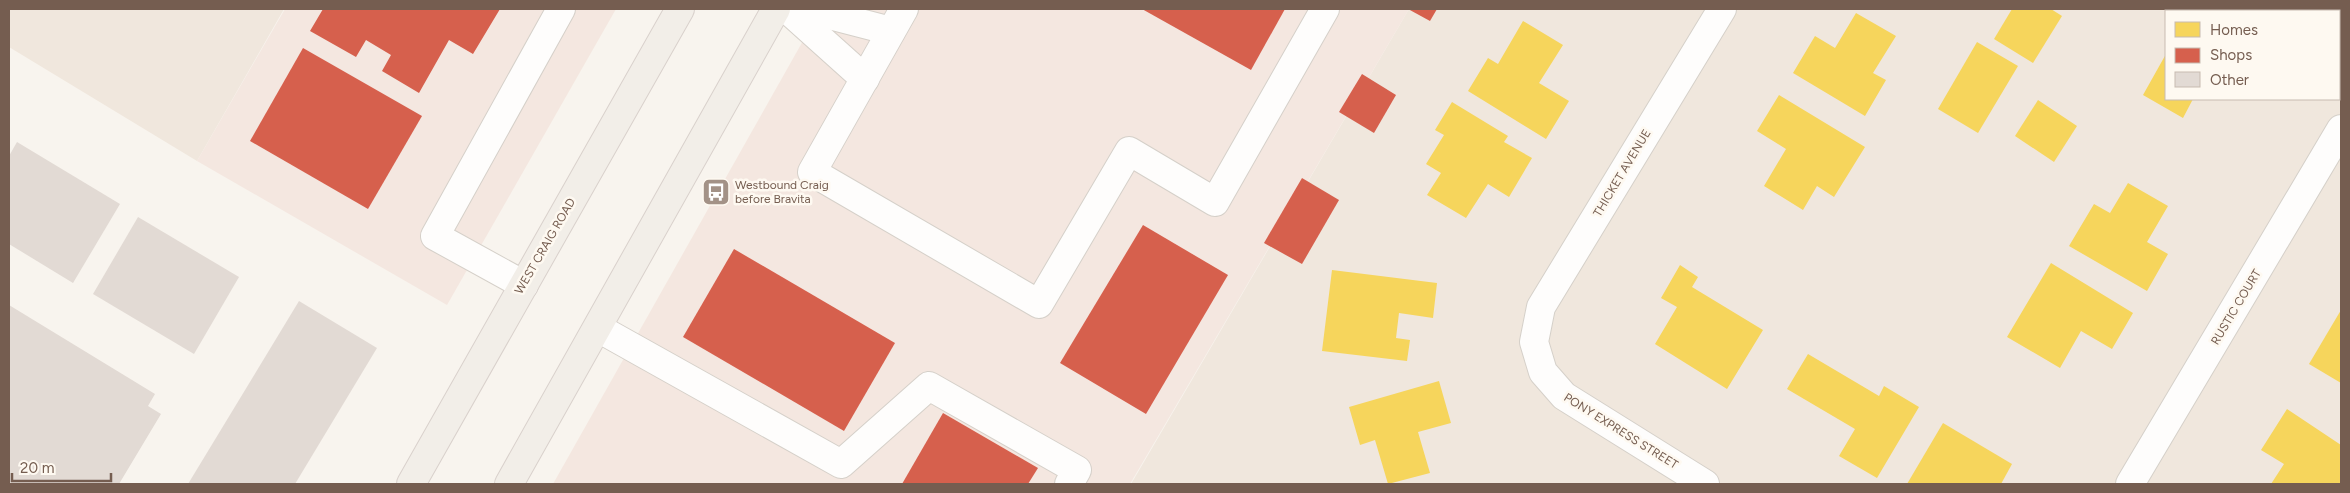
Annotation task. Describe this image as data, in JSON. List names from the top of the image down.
{
  "streets": {
    "main road": ["WEST CRAIG ROAD"],
    "street": ["THICKET AVENUE", "RUSTIC COURT", "PONY EXPRESS STREET"]
  },
  "crossings": [
    ["THICKET AVENUE", "PONY EXPRESS STREET"]
  ],
  "places": {
    "bus stop": ["Westbound Craig before Bravita"]
  },
  "legend": ["Homes", "Shops", "Other"],
  "scale_bar": "20 m"
}
